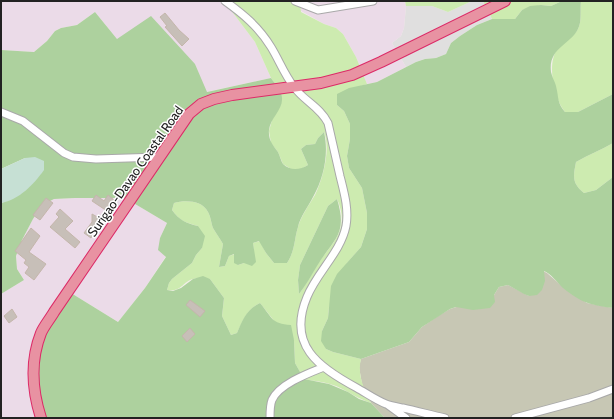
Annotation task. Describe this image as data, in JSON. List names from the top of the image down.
{
  "streets": {
    "highway": ["Surigao-Davao Coastal Road"]
  }
}
